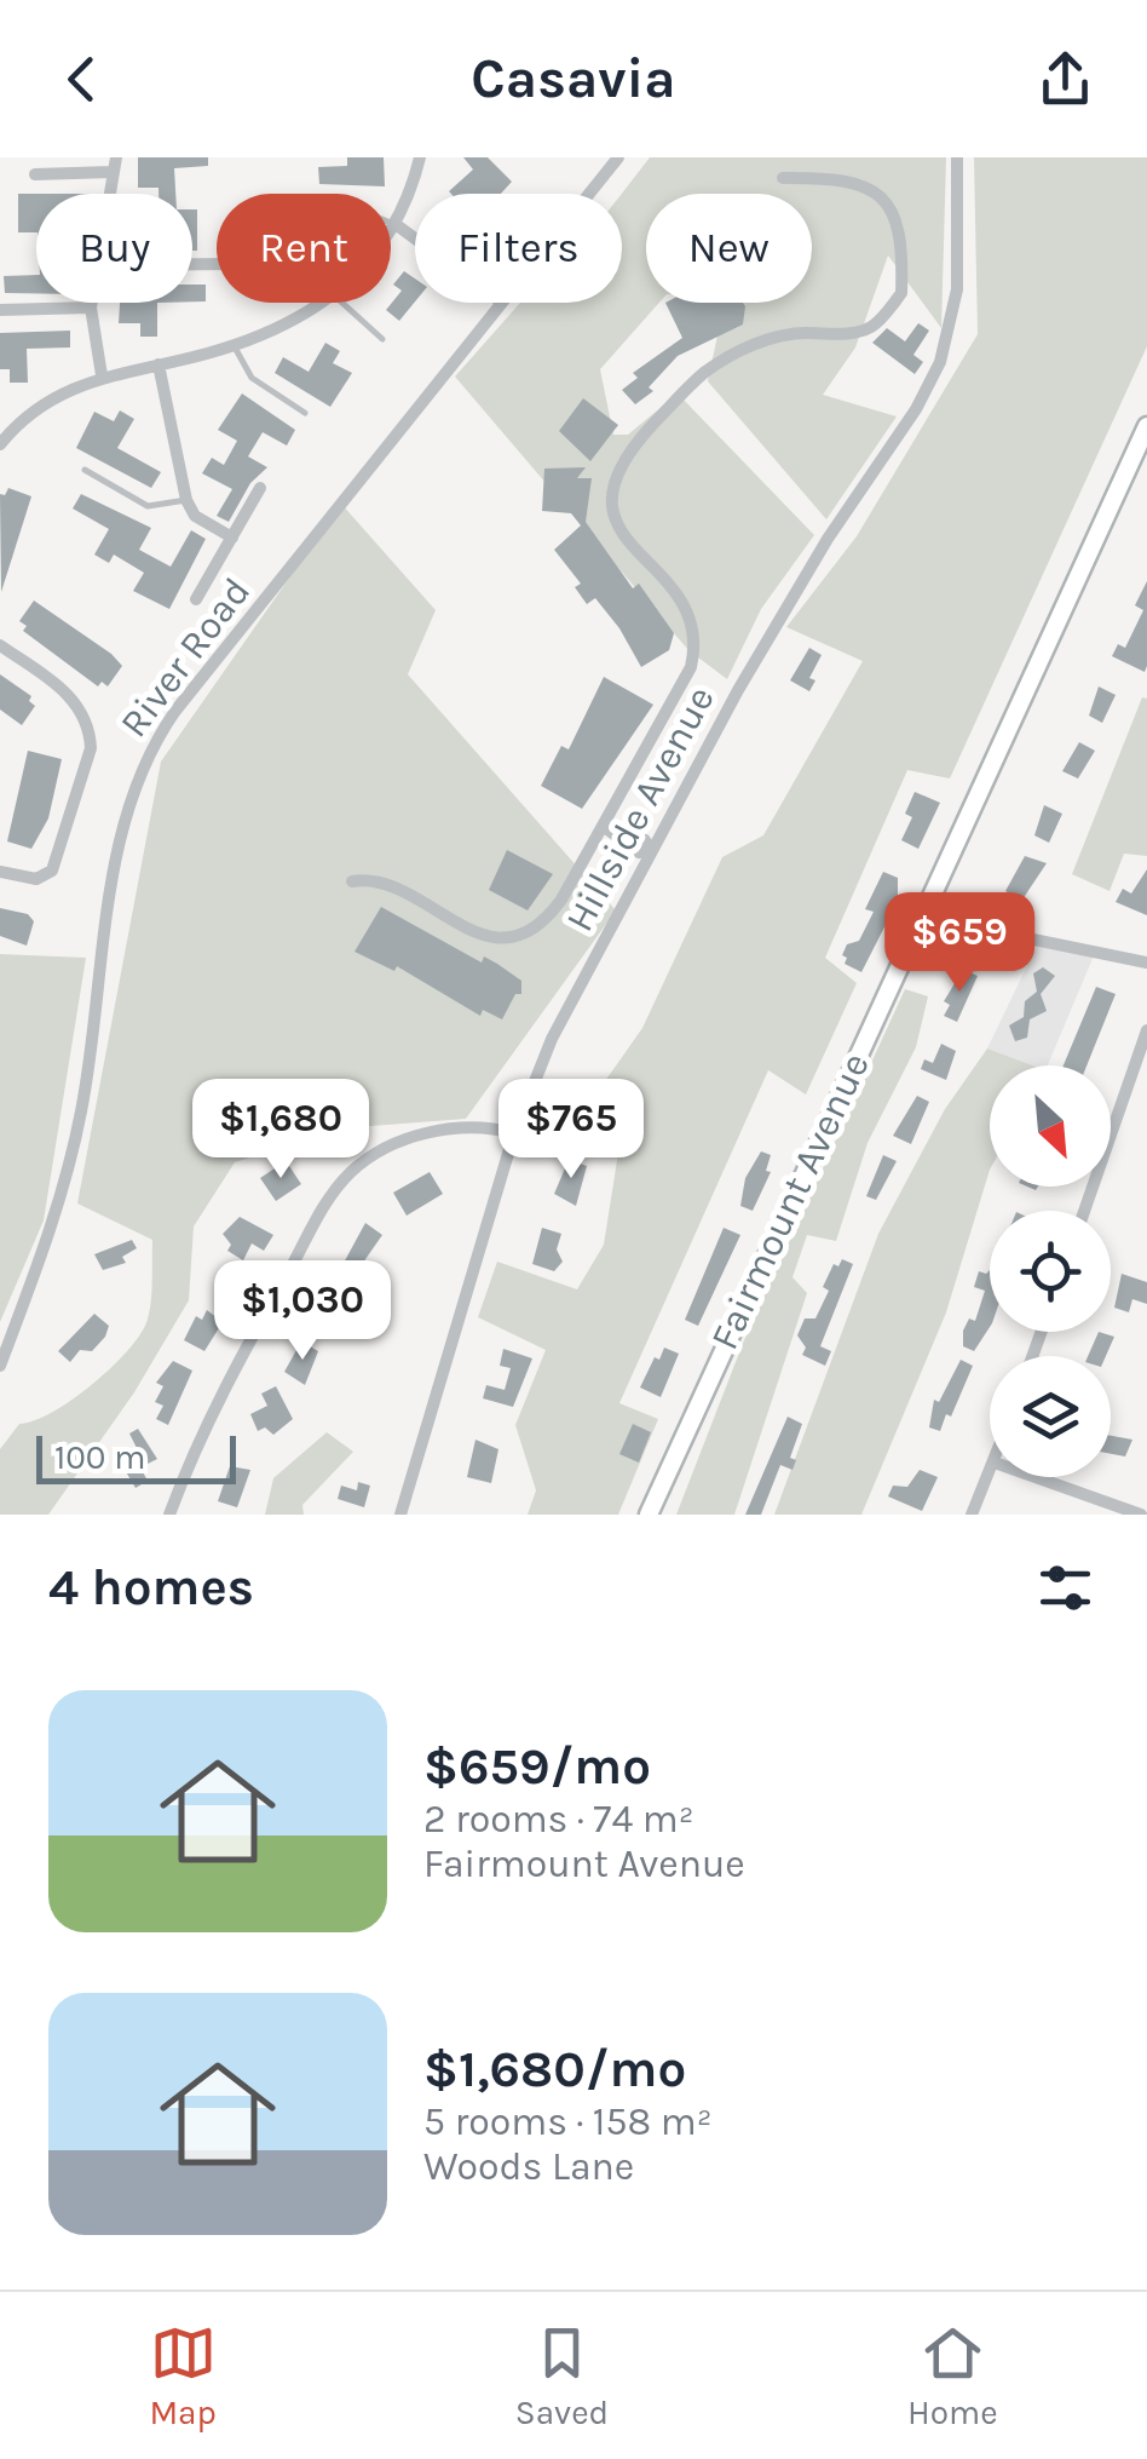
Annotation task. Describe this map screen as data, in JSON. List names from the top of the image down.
{
  "streets": {
    "main road": ["Fairmount Avenue"],
    "street": ["River Road", "Hillside Avenue"]
  },
  "scale_bar": "100 m",
  "north": "bottom right",
  "page": {
    "header": "Casavia",
    "chip": [
      "Buy",
      "Rent",
      "Filters",
      "New"
    ],
    "price": [
      "$659",
      "$1,680",
      "$765",
      "$1,030"
    ],
    "scale": "100 m",
    "heading": "4 homes",
    "list": [
      {
        "name": "$659/mo",
        "note": "2 rooms · 74 m² · Fairmount Avenue"
      },
      {
        "name": "$1,680/mo",
        "note": "5 rooms · 158 m² · Woods Lane"
      }
    ],
    "tabs": ["Map", "Saved", "Home"]
  }
}
